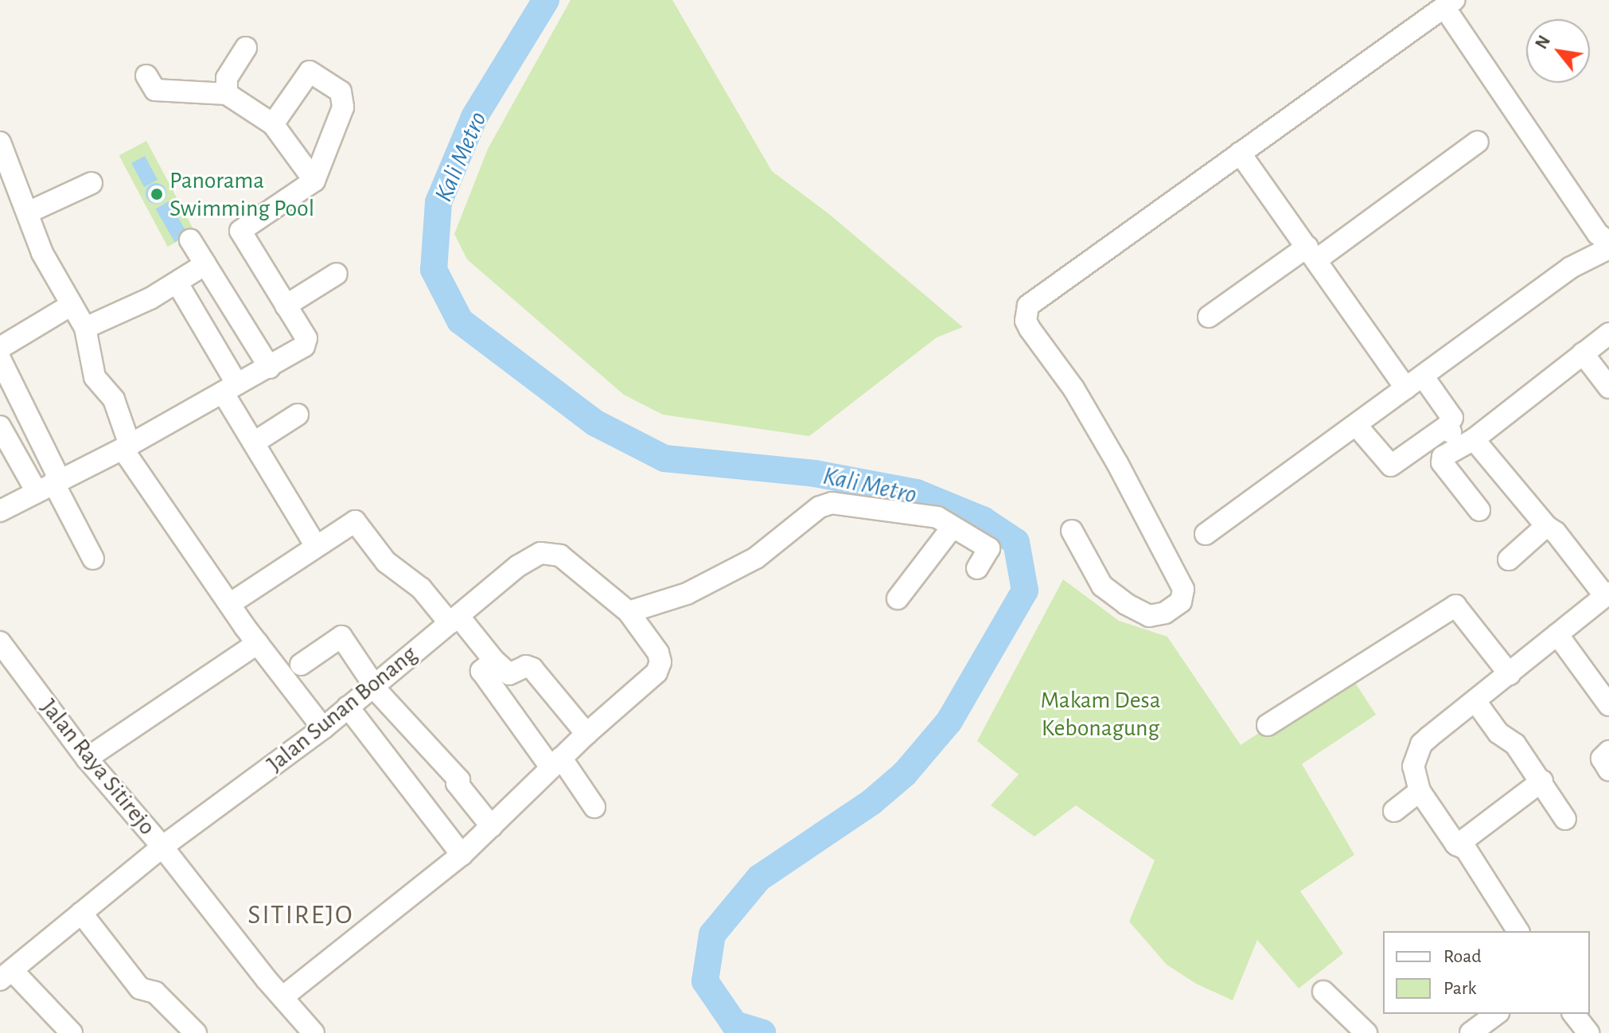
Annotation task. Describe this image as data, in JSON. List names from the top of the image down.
{
  "streets": {
    "street": ["Jalan Sunan Bonang", "Jalan Raya Sitirejo"]
  },
  "crossings": [
    ["Jalan Sunan Bonang", "Jalan Raya Sitirejo"]
  ],
  "districts": ["SITIREJO"],
  "water": ["Kali Metro"],
  "parks": ["Makam Desa Kebonagung"],
  "places": ["Panorama Swimming Pool"],
  "legend": ["Road", "Park"],
  "north": "top left"
}
